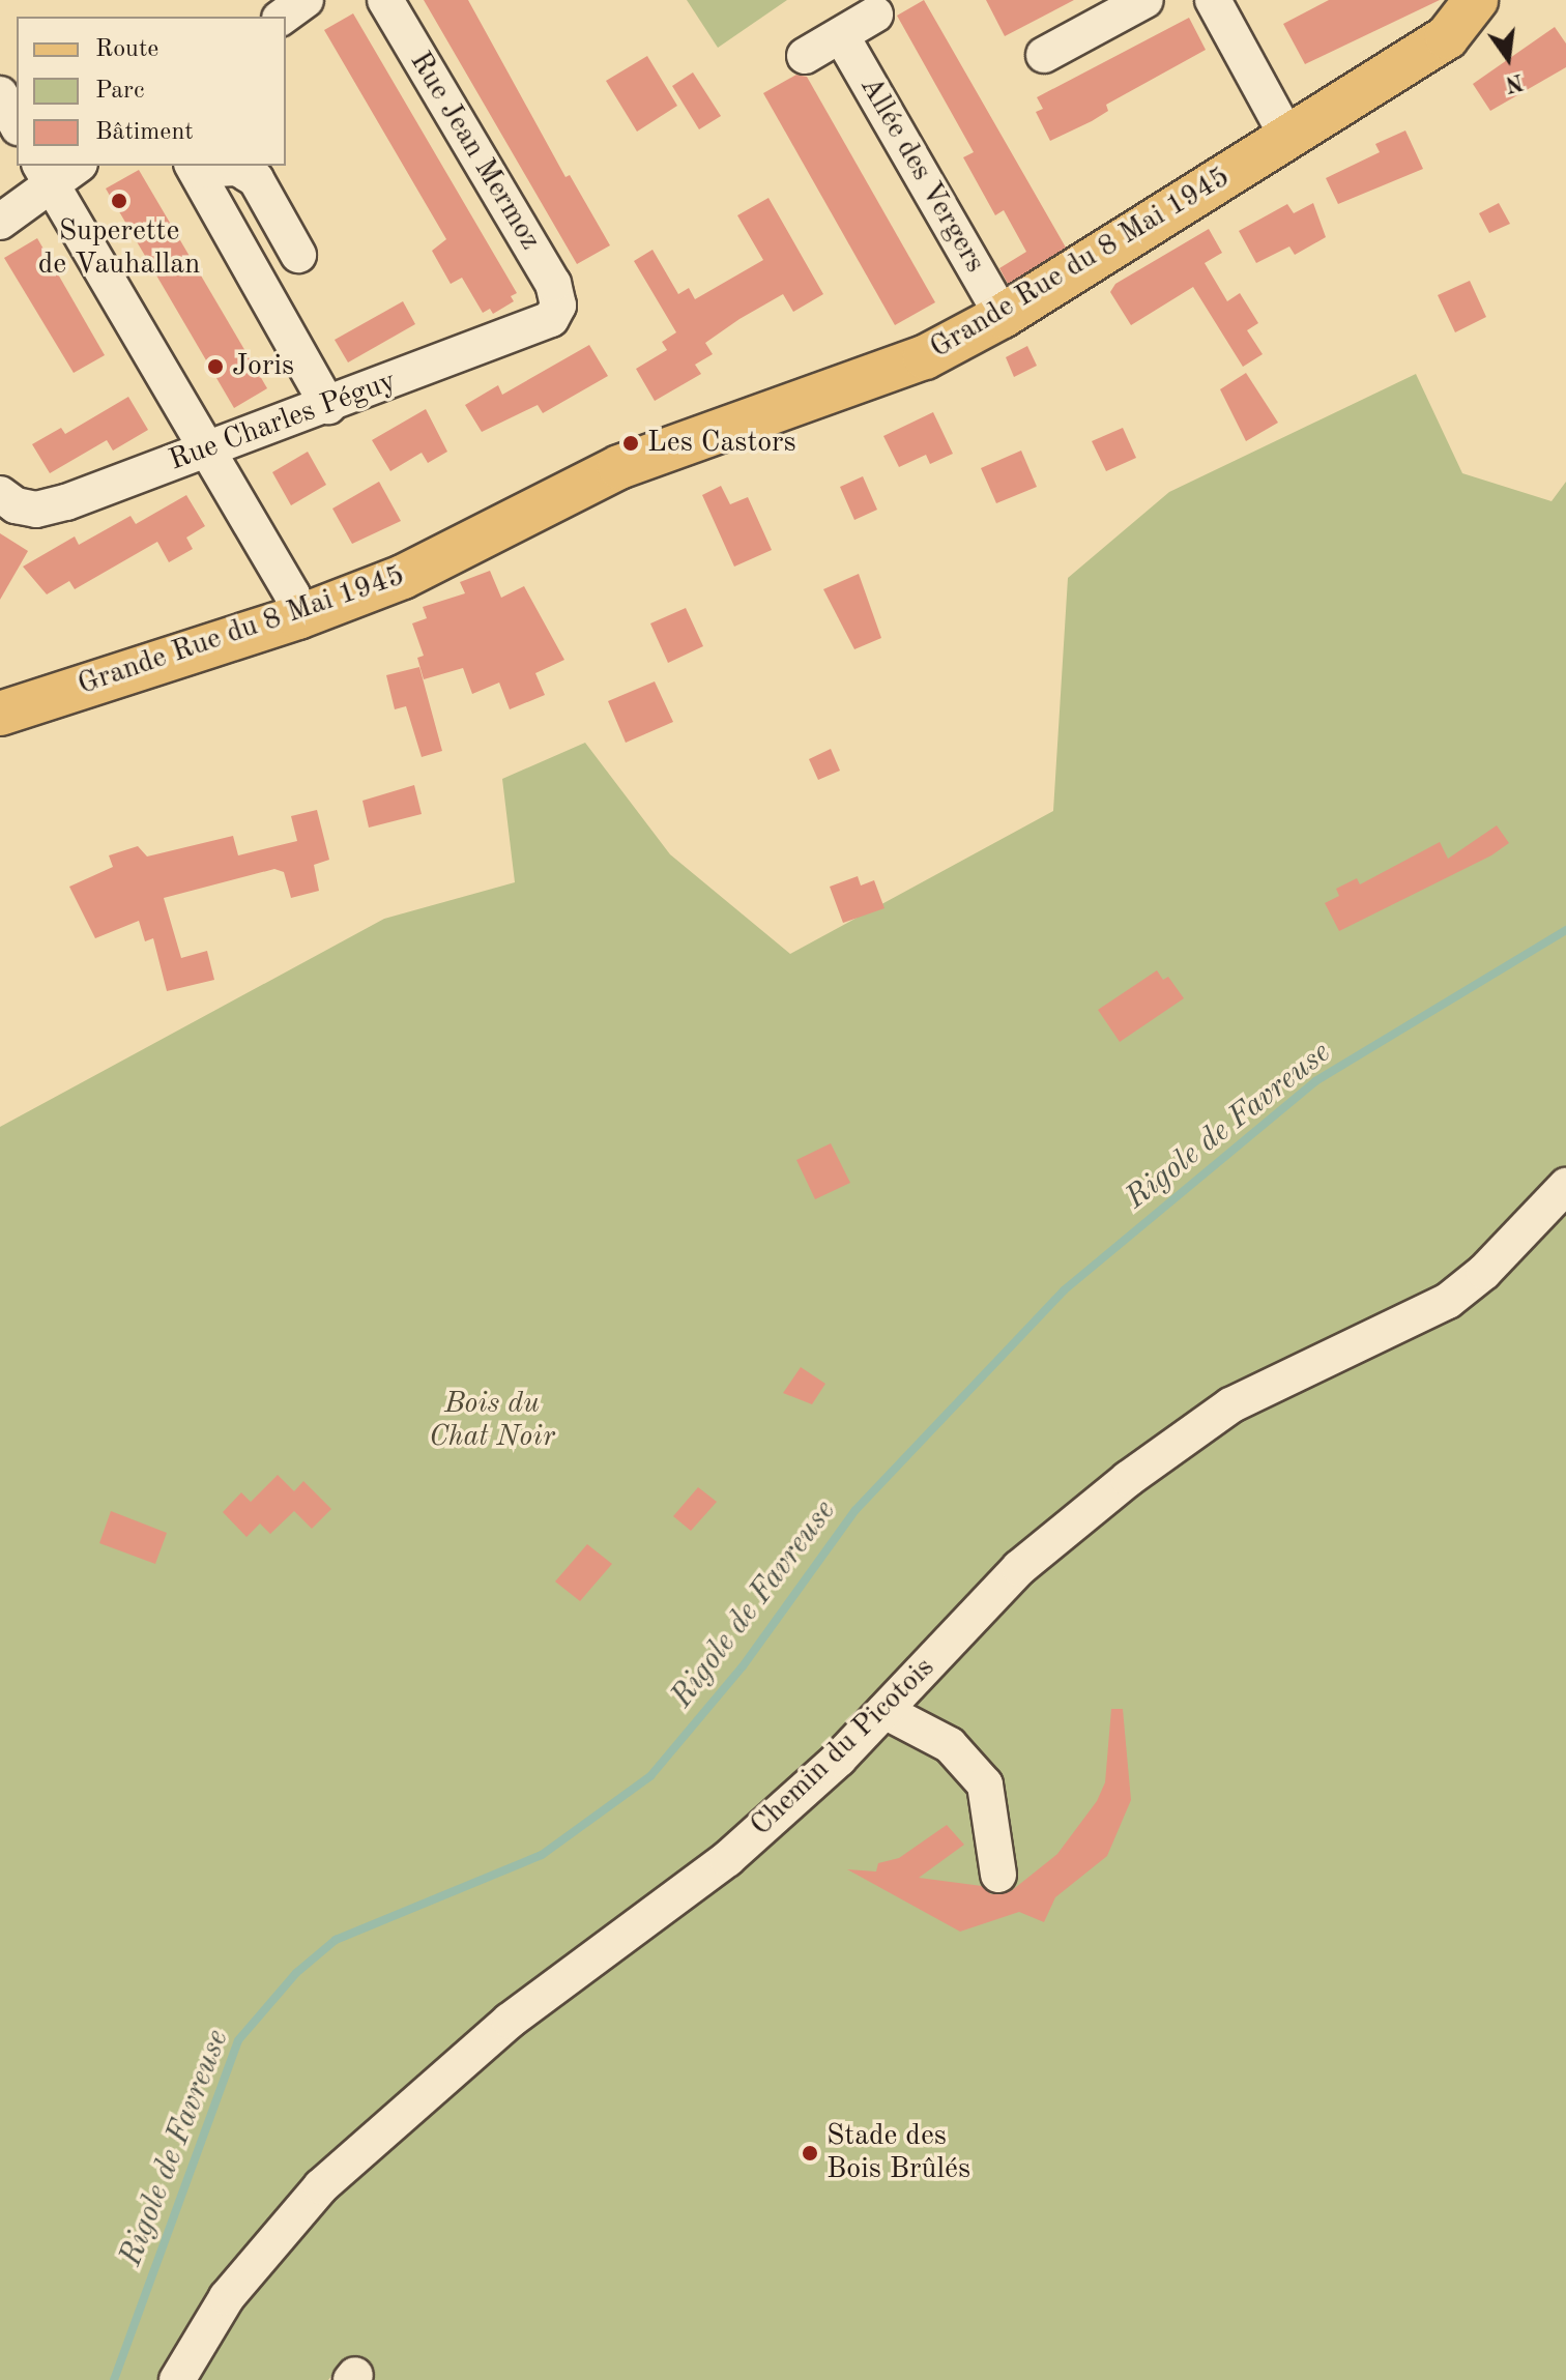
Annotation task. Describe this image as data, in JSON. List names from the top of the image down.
{
  "streets": {
    "main road": ["Grande Rue du 8 Mai 1945"],
    "street": [
      "Rue Jean Mermoz",
      "Allée des Vergers",
      "Rue Charles Péguy",
      "Chemin du Picotois"
    ]
  },
  "crossings": [
    ["Rue Jean Mermoz", "Rue Charles Péguy"],
    ["Allée des Vergers", "Grande Rue du 8 Mai 1945"]
  ],
  "water": ["Rigole de Favreuse"],
  "parks": ["Bois du Chat Noir"],
  "places": [
    "Superette de Vauhallan",
    "Joris",
    "Les Castors",
    "Stade des Bois Brûlés"
  ],
  "legend": ["Route", "Parc", "Bâtiment"],
  "north": "bottom"
}
